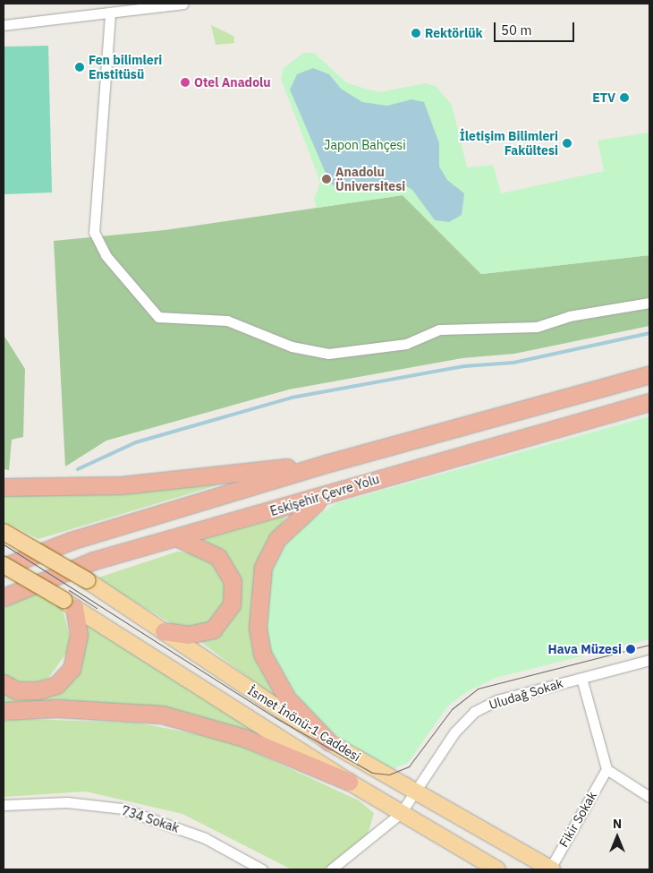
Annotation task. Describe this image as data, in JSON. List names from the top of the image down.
{
  "streets": {
    "highway": ["Eskişehir Çevre Yolu"],
    "main road": ["İsmet İnönü-1 Caddesi"],
    "street": ["Uludağ Sokak", "734 Sokak", "Fikir Sokak"]
  },
  "crossings": [
    ["Uludağ Sokak", "İsmet İnönü-1 Caddesi"],
    ["İsmet İnönü-1 Caddesi", "Fikir Sokak"]
  ],
  "parks": ["Japon Bahçesi"],
  "places": [
    "Rektörlük",
    "Fen bilimleri Enstitüsü",
    "Otel Anadolu",
    "ETV",
    "İletişim Bilimleri Fakültesi",
    "Anadolu Üniversitesi",
    "Hava Müzesi"
  ],
  "scale_bar": "50 m",
  "north": "top"
}
